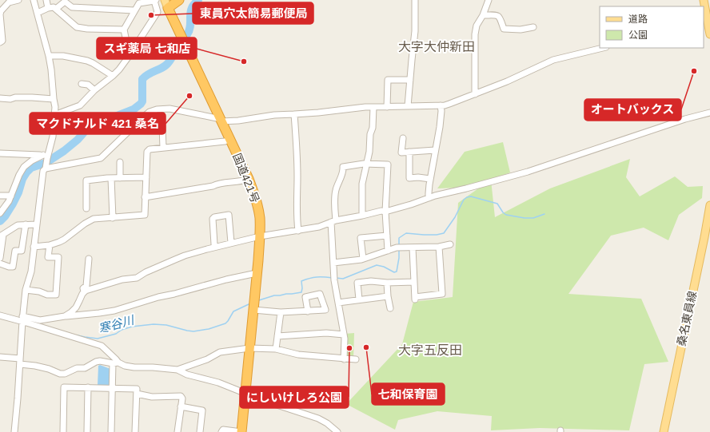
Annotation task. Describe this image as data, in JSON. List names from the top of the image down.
{
  "streets": {
    "highway": ["国道421号"],
    "main road": ["桑名東員線"]
  },
  "districts": ["大字大仲新田", "大字五反田"],
  "water": ["寒谷川"],
  "places": [
    "東員穴太簡易郵便局",
    "スギ薬局 七和店",
    "オートバックス",
    "マクドナルド 421 桑名",
    "七和保育園",
    "にしいけしろ公園"
  ],
  "legend": ["道路", "公園"]
}
